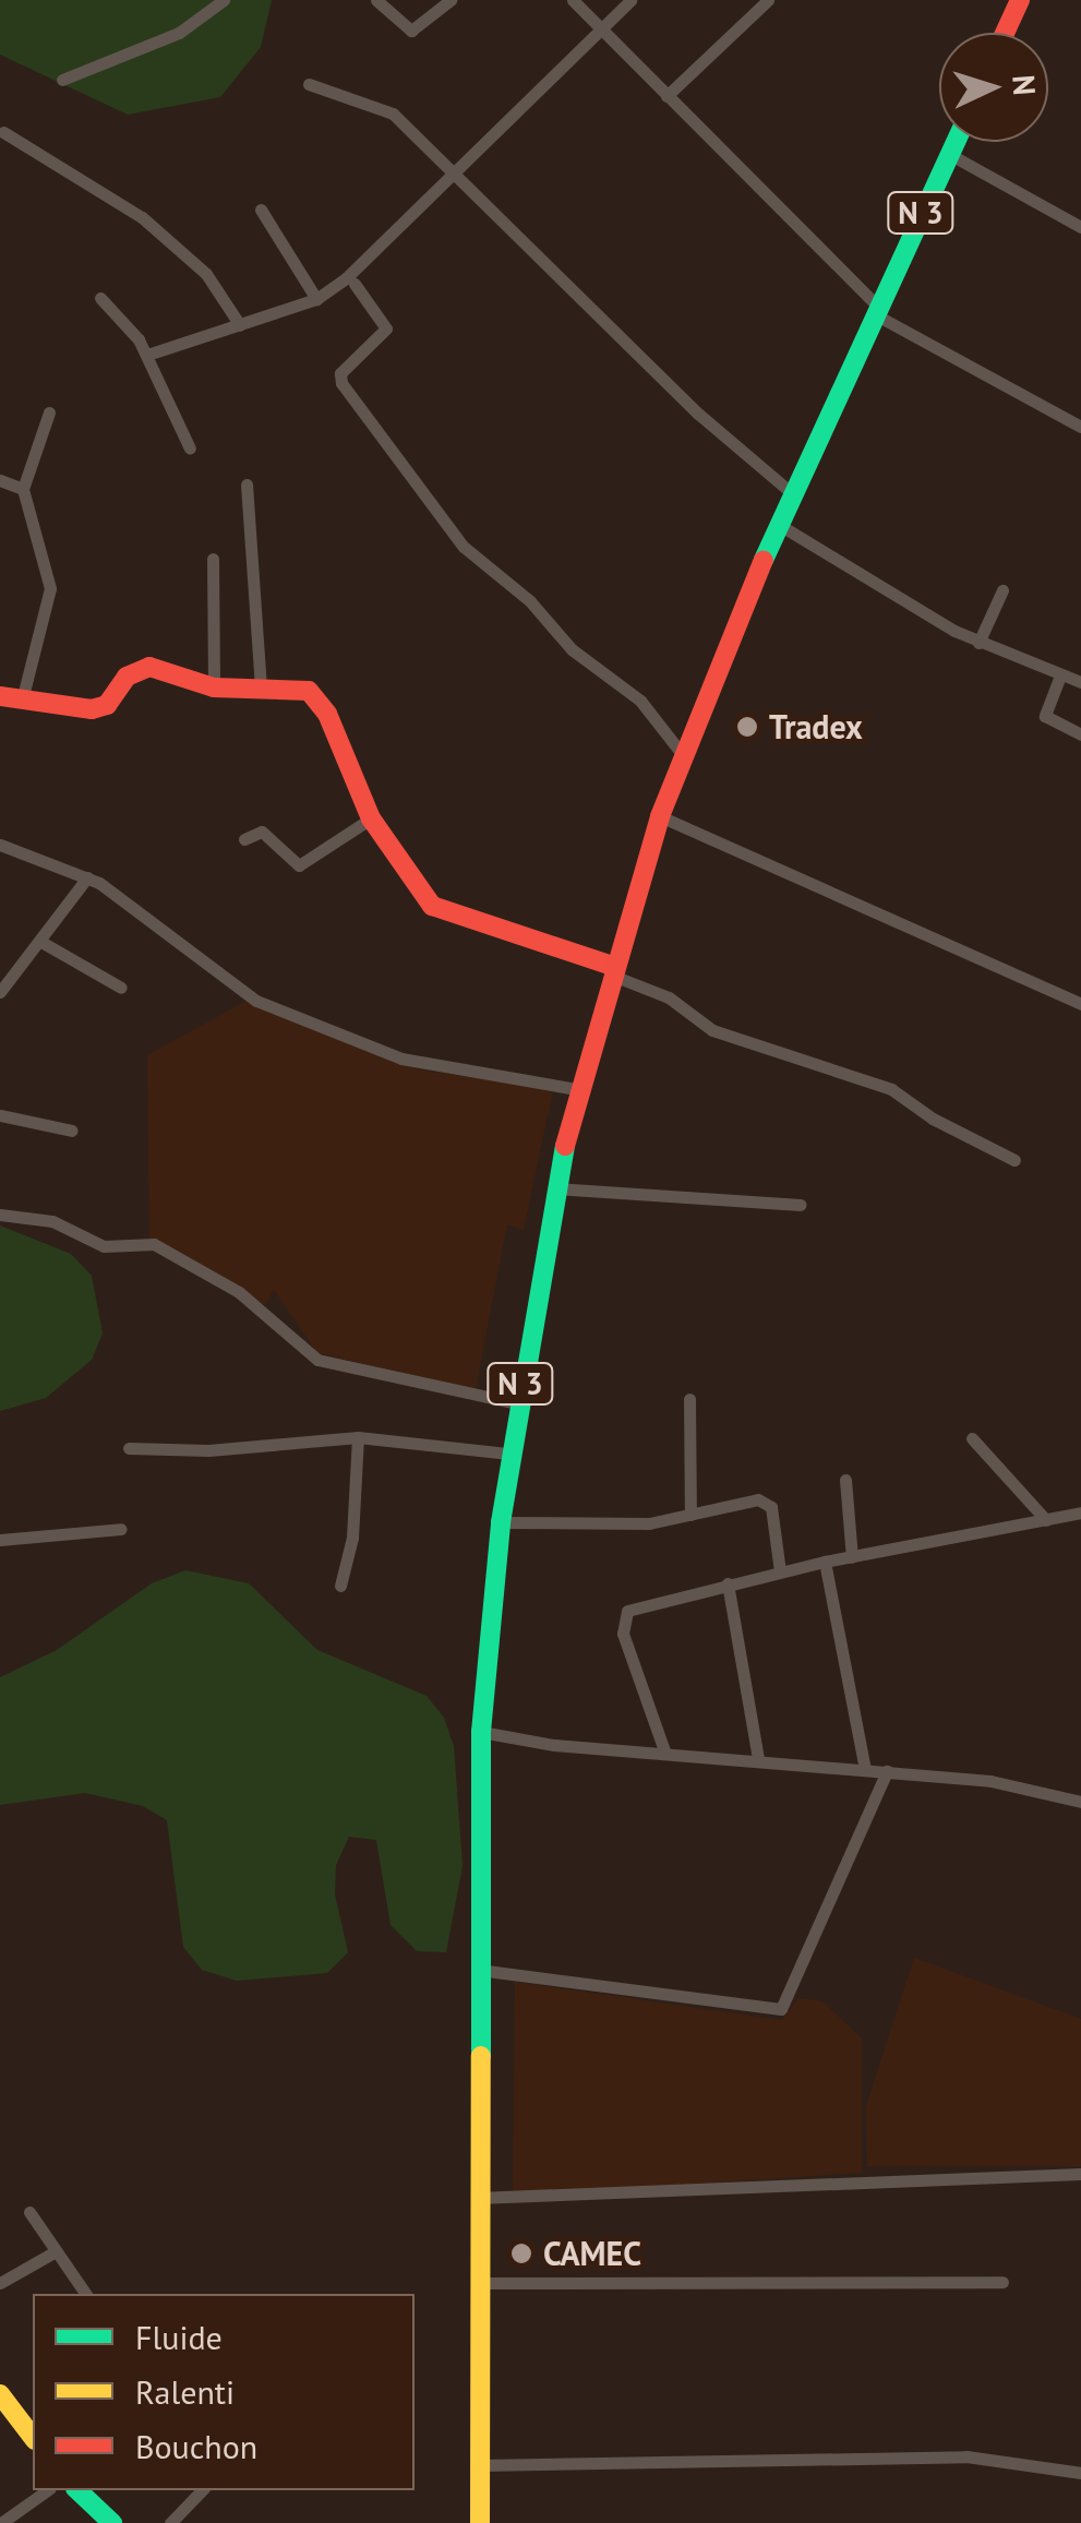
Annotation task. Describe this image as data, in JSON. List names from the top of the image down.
{
  "streets": {
    "main road": ["N 3"]
  },
  "places": ["Tradex", "CAMEC"],
  "legend": ["Fluide", "Ralenti", "Bouchon"],
  "north": "right"
}
